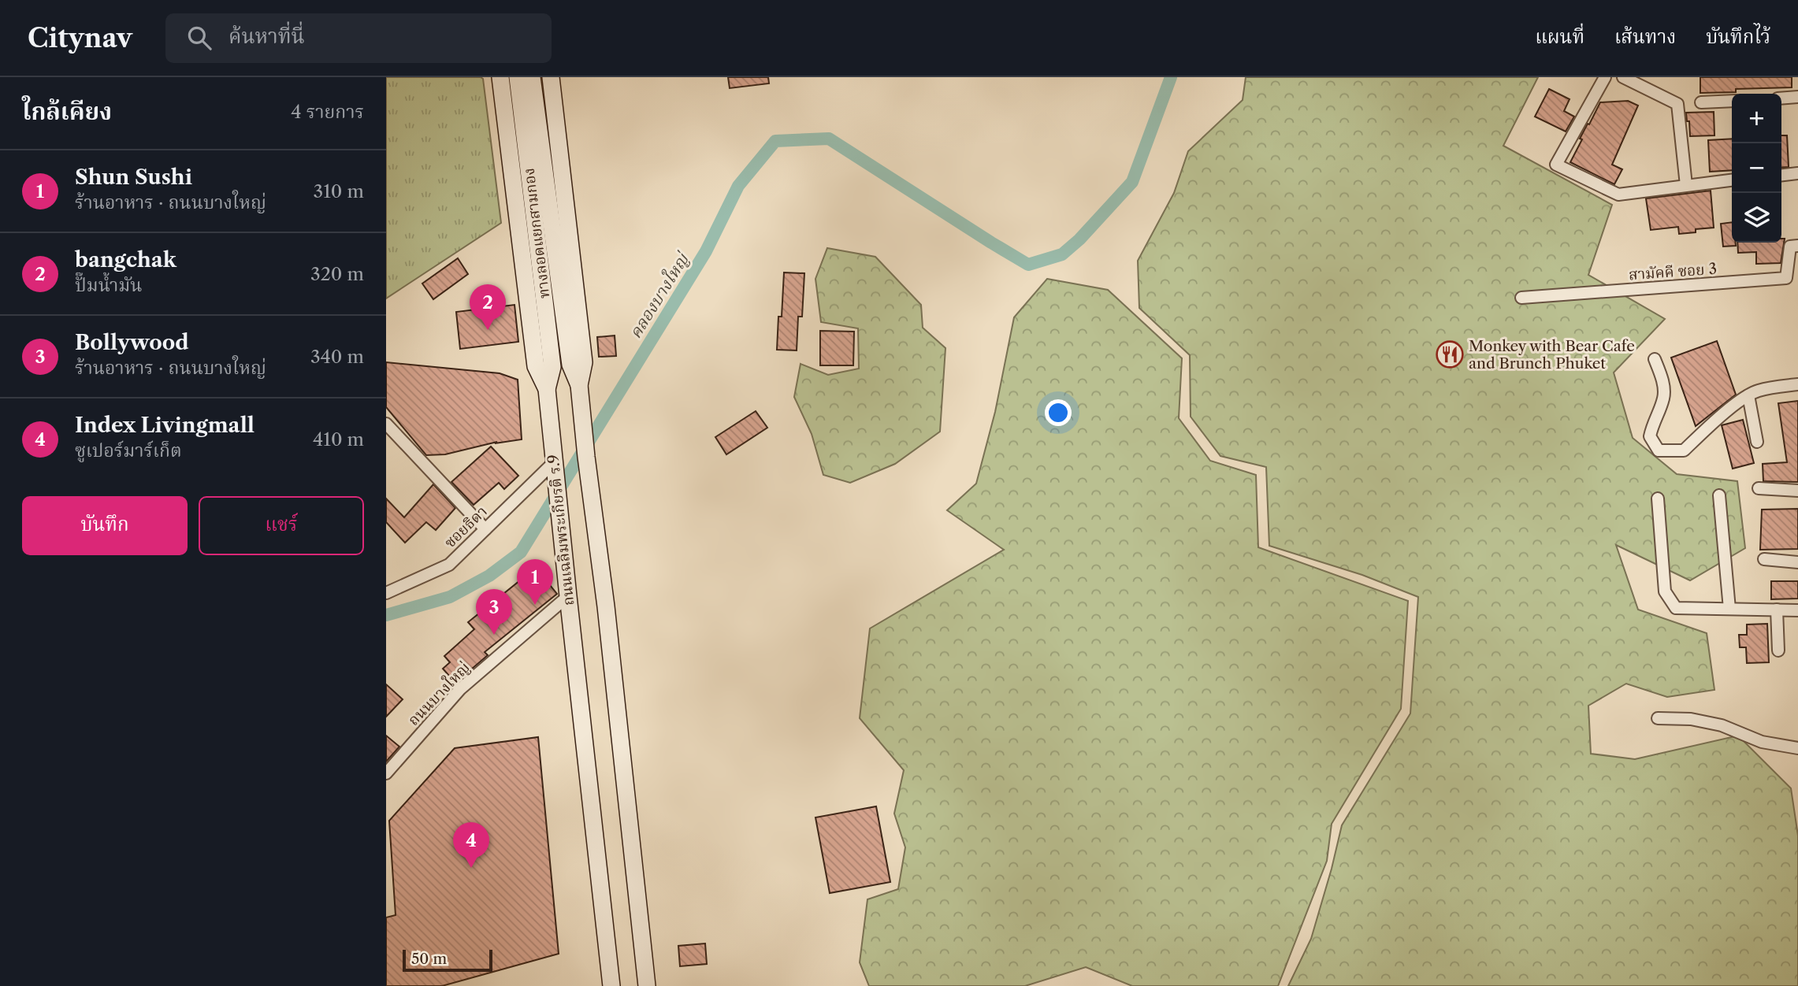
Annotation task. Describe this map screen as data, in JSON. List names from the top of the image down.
{
  "streets": {
    "main road": ["ทางลอดแยกสามกอง", "ถนนเฉลิมพระเกียรติ ร.9"],
    "street": ["สามัคคี ซอย 3", "ซอยธิดา", "ถนนบางใหญ่"]
  },
  "crossings": [
    ["ทางลอดแยกสามกอง", "ถนนเฉลิมพระเกียรติ ร.9"],
    ["ซอยธิดา", "ถนนเฉลิมพระเกียรติ ร.9"],
    ["ถนนเฉลิมพระเกียรติ ร.9", "ถนนบางใหญ่"]
  ],
  "water": ["คลองบางใหญ่"],
  "places": {
    "restaurant": ["Monkey with Bear Cafe and Brunch Phuket"]
  },
  "scale_bar": "50 m",
  "page": {
    "header": "Citynav",
    "search": "ค้นหาที่นี่",
    "nav": ["แผนที่", "เส้นทาง", "บันทึกไว้"],
    "heading": ["ใกล้เคียง", "4 รายการ"],
    "map_buttons": ["+", "−"],
    "list": [
      {
        "mark": "1",
        "name": "Shun Sushi",
        "note": "ร้านอาหาร · ถนนบางใหญ่",
        "value": "310 m"
      },
      {
        "mark": "2",
        "name": "bangchak",
        "note": "ปั๊มน้ำมัน",
        "value": "320 m"
      },
      {
        "mark": "3",
        "name": "Bollywood",
        "note": "ร้านอาหาร · ถนนบางใหญ่",
        "value": "340 m"
      },
      {
        "mark": "4",
        "name": "Index Livingmall",
        "note": "ซูเปอร์มาร์เก็ต",
        "value": "410 m"
      }
    ],
    "pins": [
      "2",
      "1",
      "3",
      "4"
    ],
    "buttons": ["บันทึก", "แชร์"],
    "scale": "50 m"
  }
}
